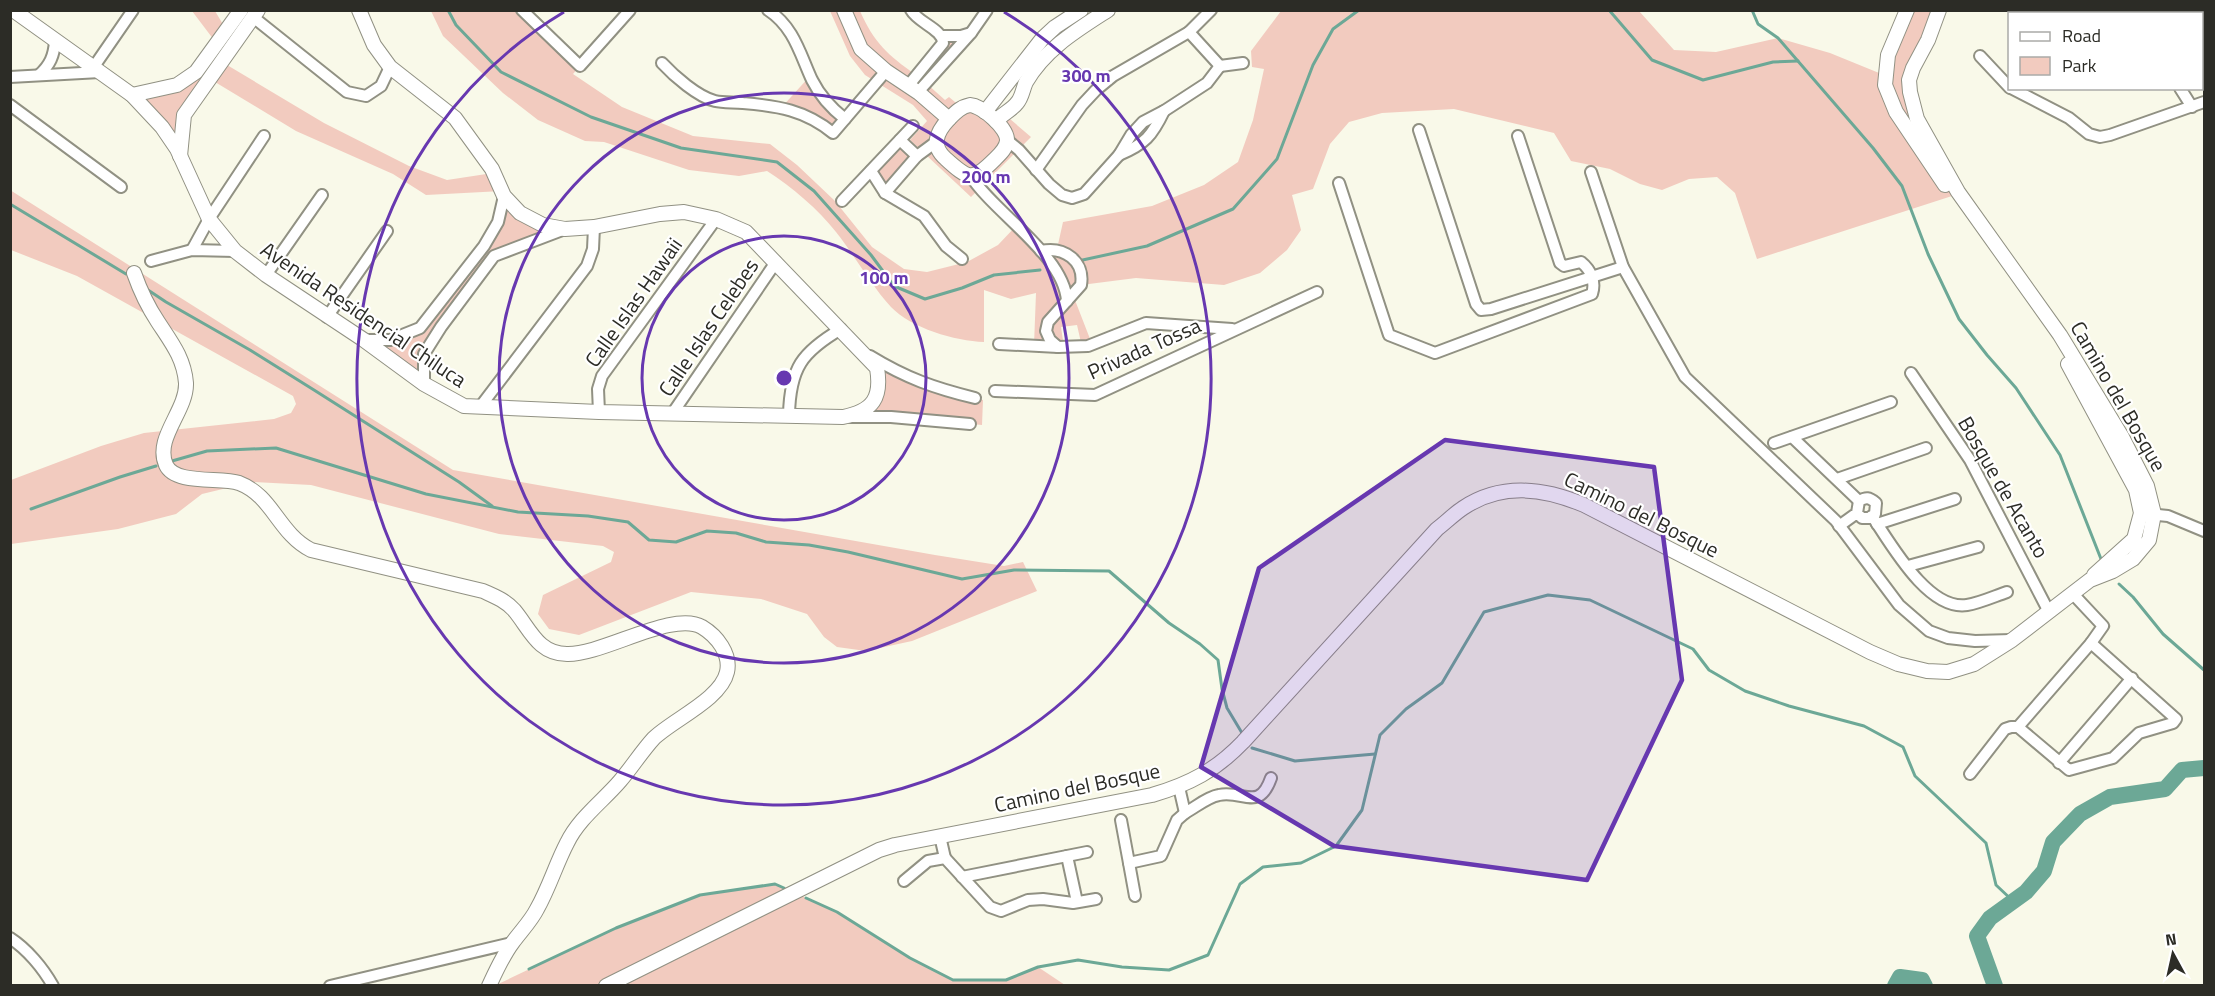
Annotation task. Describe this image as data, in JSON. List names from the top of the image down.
{
  "streets": {
    "street": [
      "Calle Islas Hawaii",
      "Avenida Residencial Chiluca",
      "Calle Islas Celebes",
      "Privada Tossa",
      "Camino del Bosque",
      "Bosque de Acanto"
    ]
  },
  "crossings": [
    ["Calle Islas Hawaii", "Avenida Residencial Chiluca"],
    ["Avenida Residencial Chiluca", "Calle Islas Celebes"],
    ["Camino del Bosque", "Bosque de Acanto"]
  ],
  "legend": ["Road", "Park"],
  "north": "top",
  "rings": ["300 m", "200 m", "100 m"]
}
